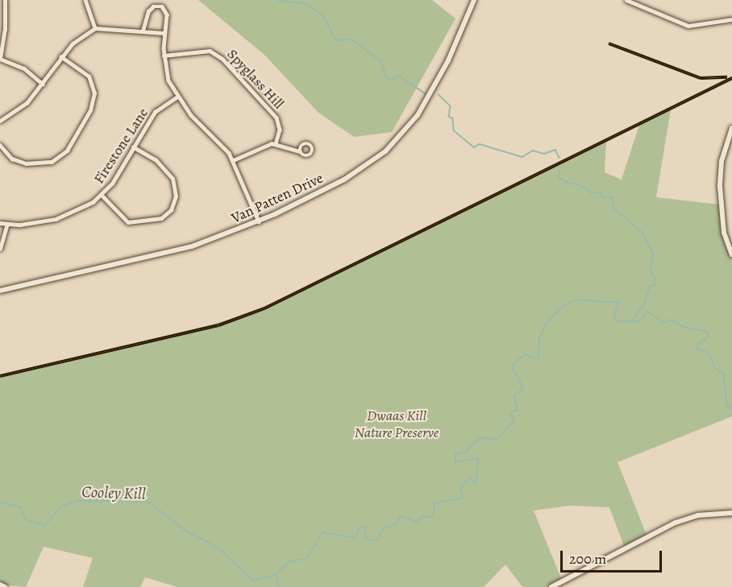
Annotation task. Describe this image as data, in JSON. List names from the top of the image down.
{
  "streets": {
    "street": ["Spyglass Hill", "Firestone Lane", "Van Patten Drive"]
  },
  "water": ["Cooley Kill"],
  "parks": ["Dwaas Kill Nature Preserve"],
  "scale_bar": "200 m"
}
